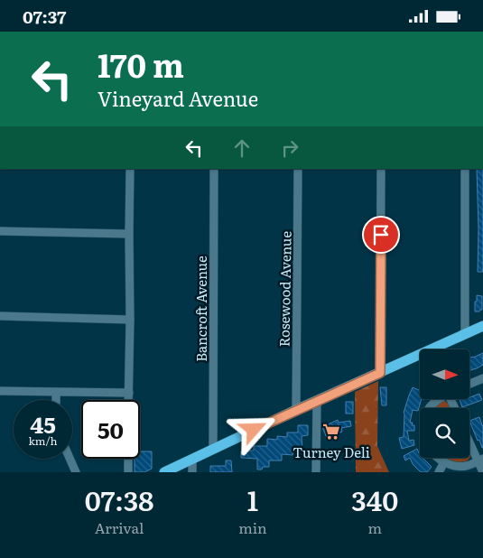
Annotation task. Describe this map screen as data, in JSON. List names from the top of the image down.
{
  "streets": {
    "street": ["Rosewood Avenue", "Bancroft Avenue"]
  },
  "places": {
    "supermarket": ["Turney Deli"]
  },
  "north": "right",
  "page": {
    "status": "07:37",
    "turn": ["170 m", "Vineyard Avenue"],
    "speed": "45 km/h",
    "limit": "50",
    "eta": [
      "07:38",
      "Arrival",
      "1",
      "min",
      "340",
      "m"
    ]
  }
}
